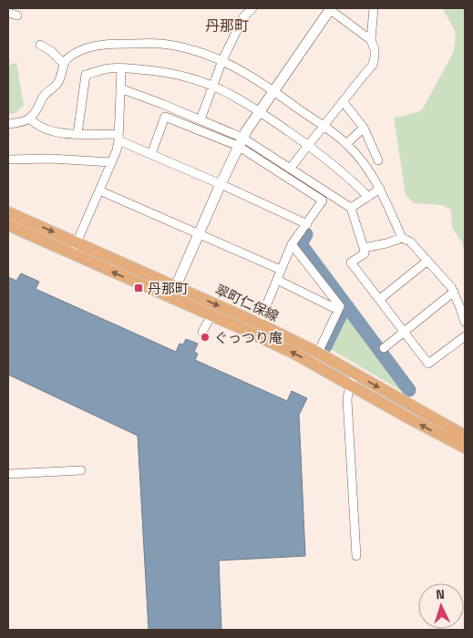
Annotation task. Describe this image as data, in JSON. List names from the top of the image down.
{
  "streets": {
    "main road": ["翠町仁保線"]
  },
  "districts": ["丹那町"],
  "places": {
    "transit": ["丹那町"],
    "other": ["ぐっつり庵"]
  },
  "north": "top"
}
